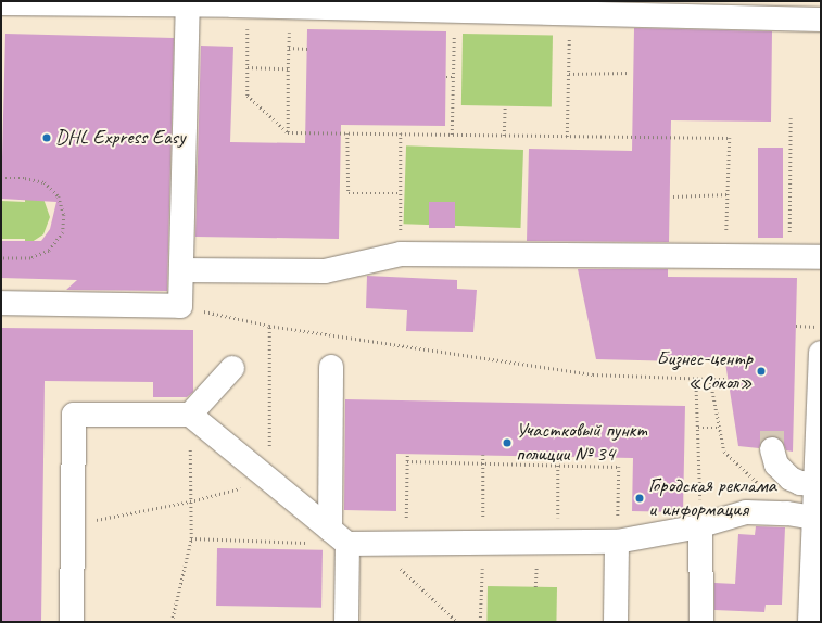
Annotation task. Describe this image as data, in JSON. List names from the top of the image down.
{
  "places": [
    "DHL Express Easy",
    "Бизнес-центр «Сокол»",
    "Участковый пункт полиции № 34",
    "Городская реклама и информация"
  ]
}
